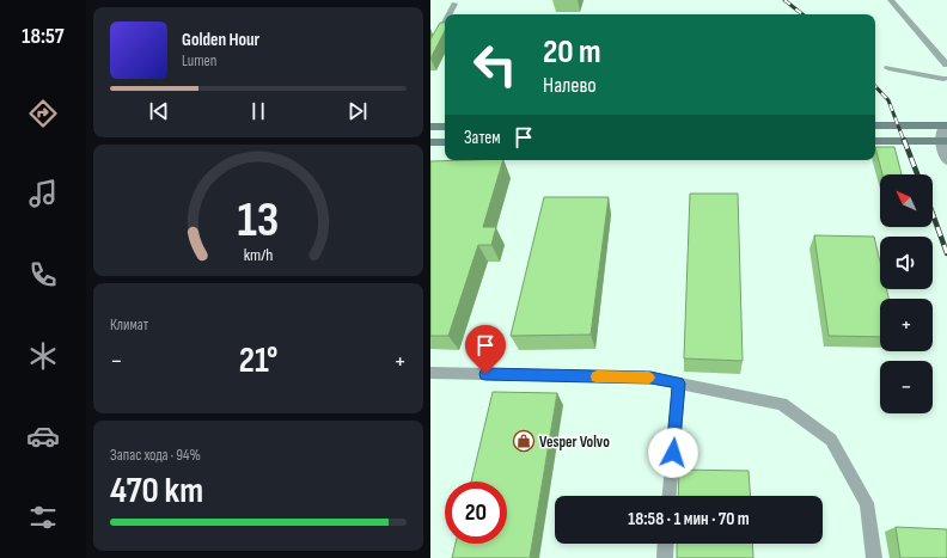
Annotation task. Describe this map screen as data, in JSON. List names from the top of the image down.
{
  "places": {
    "shop": ["Vesper Volvo"]
  },
  "north": "top left",
  "page": {
    "tabs": "18:57",
    "turn": ["20 m", "Налево"],
    "song": ["Golden Hour", "Lumen"],
    "then": "Затем",
    "map_buttons": ["+", "−"],
    "tile": [
      "Климат",
      ["Запас хода · 94%", "470 km"]
    ],
    "heat": ["−", "21°", "+"],
    "limit": "20",
    "trip": "18:58 · 1 мин · 70 m",
    "gauge": ["13", "km/h"]
  }
}
